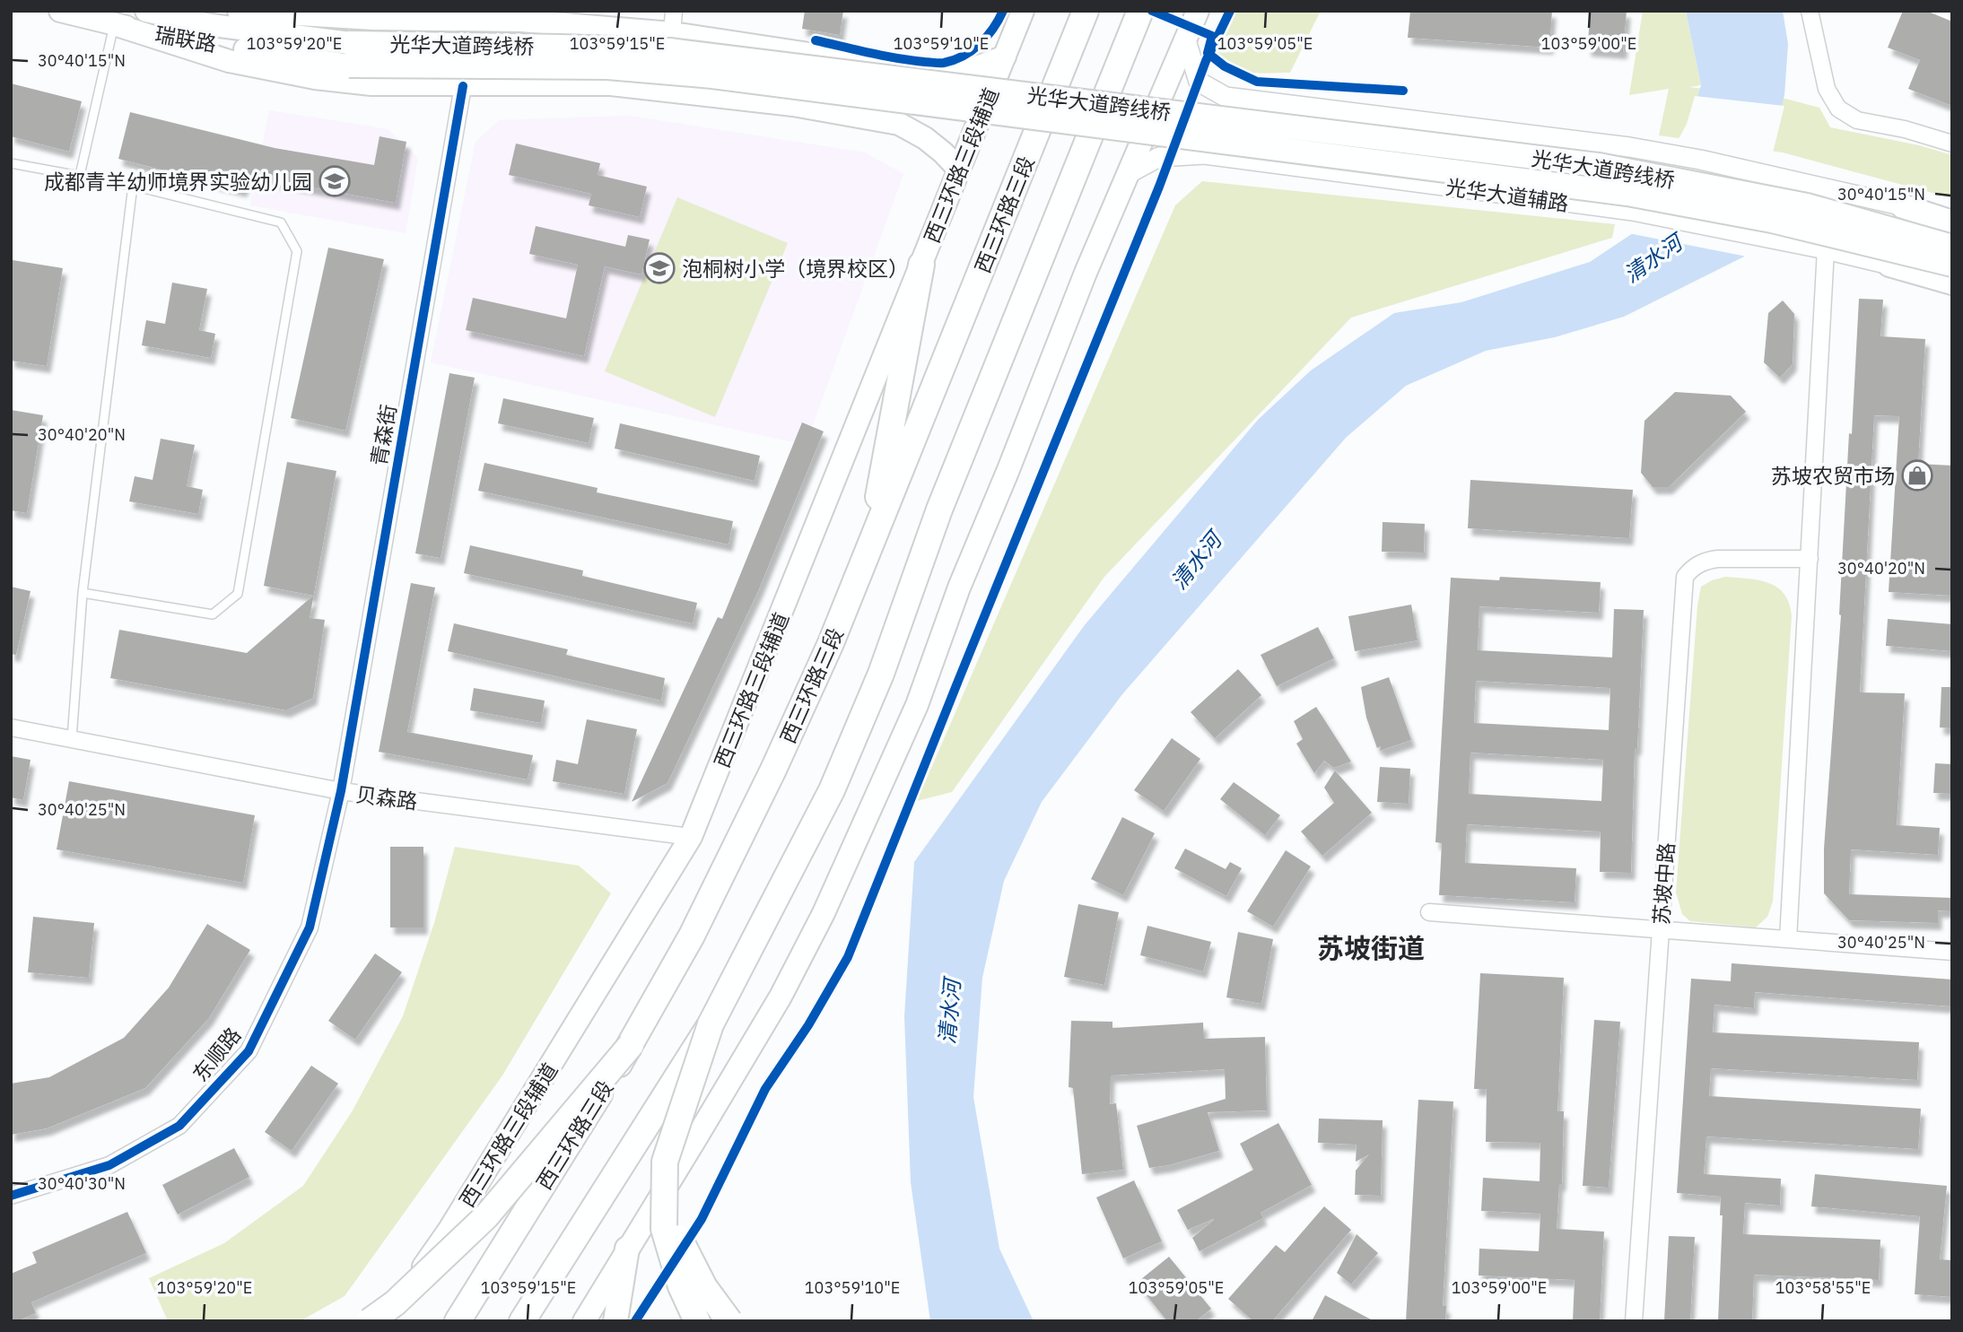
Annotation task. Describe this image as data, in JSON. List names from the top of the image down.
{
  "streets": {
    "highway": ["西三环路三段"],
    "main road": ["瑞联路", "光华大道跨线桥", "西三环路三段辅道"],
    "street": [
      "光华大道辅路",
      "青森街",
      "贝森路",
      "苏坡中路",
      "东顺路"
    ]
  },
  "crossings": [
    ["瑞联路", "光华大道跨线桥"],
    ["西三环路三段辅道", "贝森路"],
    ["青森街", "贝森路"],
    ["青森街", "东顺路"],
    ["贝森路", "东顺路"]
  ],
  "districts": ["苏坡街道"],
  "water": ["清水河"],
  "places": {
    "school or university": ["成都青羊幼师境界实验幼儿园", "泡桐树小学（境界校区）"],
    "shop": ["苏坡农贸市场"]
  },
  "coordinates": [
    "103°59'20\"E",
    "103°59'15\"E",
    "103°59'10\"E",
    "103°59'05\"E",
    "103°59'00\"E",
    "30°40'15\"N",
    "30°40'20\"N",
    "30°40'25\"N",
    "30°40'30\"N",
    "103°58'55\"E"
  ]
}
